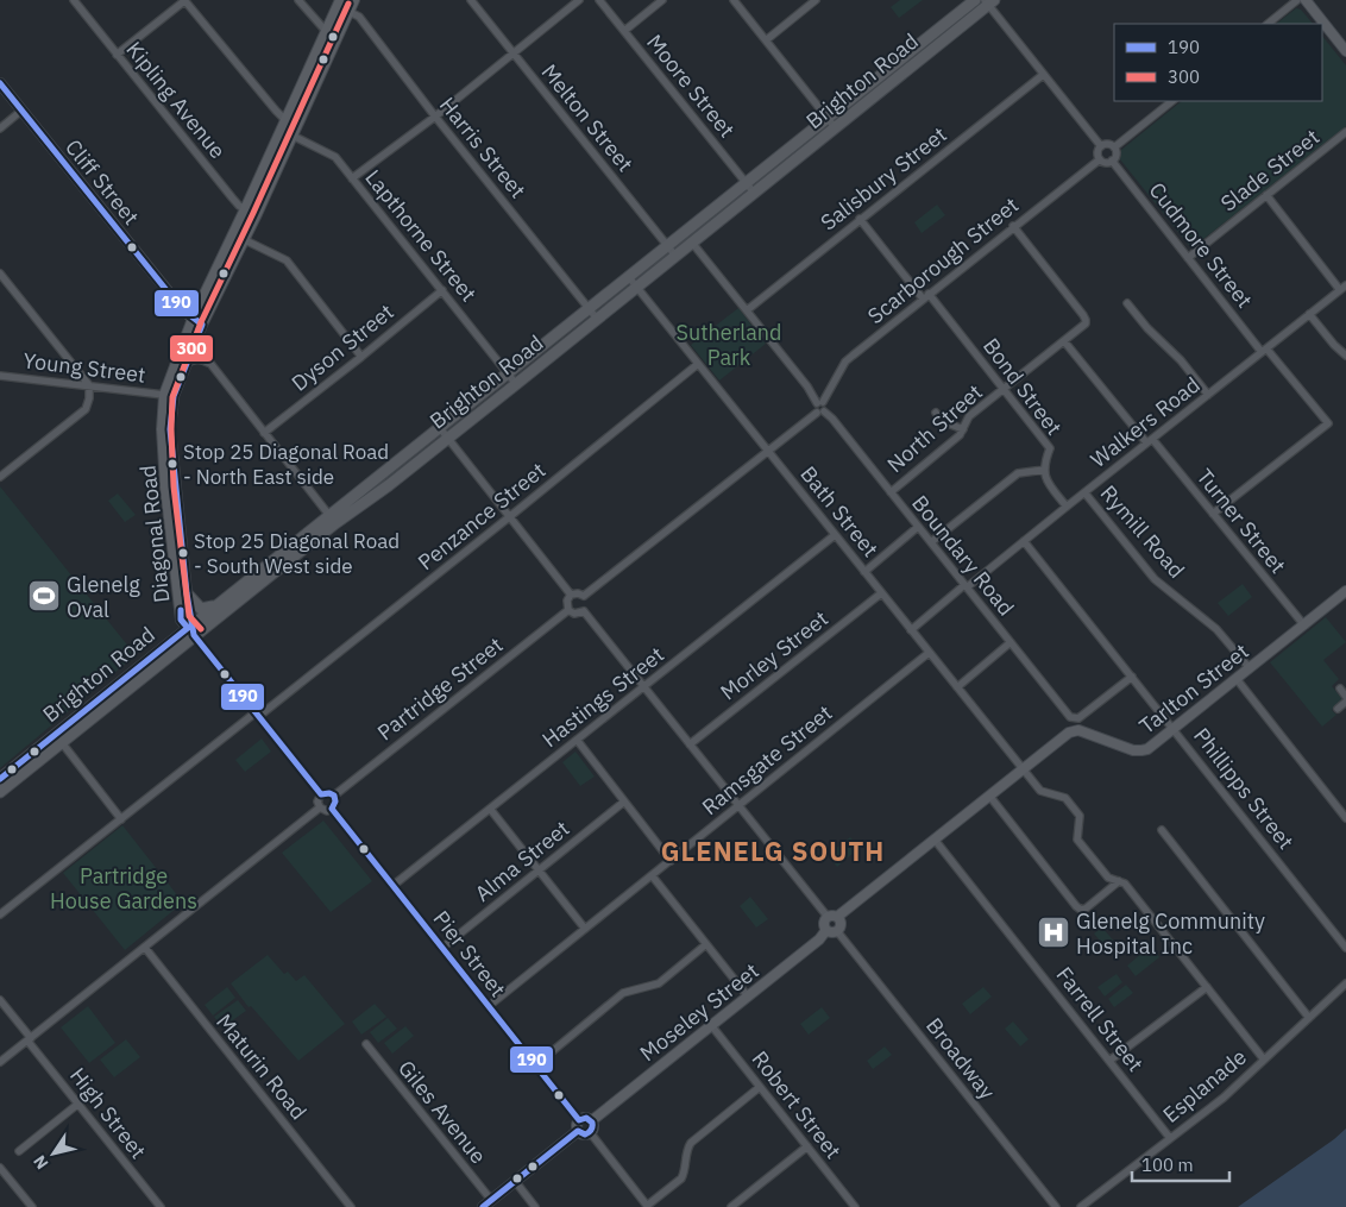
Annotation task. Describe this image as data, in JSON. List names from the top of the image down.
{
  "streets": {
    "main road": ["Brighton Road"],
    "street": [
      "Moore Street",
      "Kipling Avenue",
      "Melton Street",
      "Harris Street",
      "Slade Street",
      "Salisbury Street",
      "Cliff Street",
      "Lapthorne Street",
      "Cudmore Street",
      "Scarborough Street",
      "Dyson Street",
      "Young Street",
      "Bond Street",
      "Walkers Road",
      "North Street",
      "Bath Street",
      "Penzance Street",
      "Turner Street",
      "Rymill Road",
      "Diagonal Road",
      "Boundary Road",
      "Morley Street",
      "Partridge Street",
      "Tarlton Street",
      "Hastings Street",
      "Ramsgate Street",
      "Phillipps Street",
      "Alma Street",
      "Pier Street",
      "Moseley Street",
      "Farrell Street",
      "Broadway",
      "Maturin Road",
      "Esplanade",
      "Robert Street",
      "Giles Avenue",
      "High Street"
    ]
  },
  "crossings": [
    ["Brighton Road", "Moore Street"],
    ["Brighton Road", "Melton Street"],
    ["Brighton Road", "Harris Street"],
    ["Brighton Road", "Lapthorne Street"],
    ["Brighton Road", "Bath Street"],
    ["Brighton Road", "Diagonal Road"],
    ["Kipling Avenue", "Diagonal Road"],
    ["Harris Street", "Diagonal Road"],
    ["Slade Street", "Cudmore Street"],
    ["Salisbury Street", "Bond Street"],
    ["Cliff Street", "Diagonal Road"],
    ["Lapthorne Street", "Dyson Street"],
    ["Lapthorne Street", "Diagonal Road"],
    ["Cudmore Street", "Scarborough Street"],
    ["Cudmore Street", "Walkers Road"],
    ["Cudmore Street", "Turner Street"],
    ["Scarborough Street", "Bond Street"],
    ["Scarborough Street", "North Street"],
    ["Young Street", "Diagonal Road"],
    ["Bond Street", "Walkers Road"],
    ["Bond Street", "North Street"],
    ["Walkers Road", "Bath Street"],
    ["Walkers Road", "Turner Street"],
    ["Walkers Road", "Rymill Road"],
    ["Walkers Road", "Boundary Road"],
    ["Walkers Road", "Phillipps Street"],
    ["North Street", "Turner Street"],
    ["North Street", "Boundary Road"],
    ["Bath Street", "Penzance Street"],
    ["Bath Street", "Morley Street"],
    ["Bath Street", "Tarlton Street"],
    ["Bath Street", "Hastings Street"],
    ["Bath Street", "Ramsgate Street"],
    ["Bath Street", "Esplanade"],
    ["Turner Street", "Tarlton Street"],
    ["Rymill Road", "Tarlton Street"],
    ["Boundary Road", "Phillipps Street"],
    ["Partridge Street", "Pier Street"],
    ["Tarlton Street", "Phillipps Street"],
    ["Hastings Street", "Pier Street"],
    ["Ramsgate Street", "Pier Street"],
    ["Alma Street", "Pier Street"],
    ["Pier Street", "Moseley Street"],
    ["Moseley Street", "Broadway"],
    ["Moseley Street", "Robert Street"],
    ["Farrell Street", "Esplanade"]
  ],
  "districts": ["GLENELG SOUTH"],
  "parks": ["Sutherland Park", "Partridge House Gardens"],
  "places": {
    "other": ["Stop 25 Diagonal Road - North East side", "Stop 25 Diagonal Road - South West side"],
    "sports": ["Glenelg Oval"],
    "hospital": ["Glenelg Community Hospital Inc"]
  },
  "lines": ["transit line 300", "transit line 190"],
  "legend": ["190", "300"],
  "scale_bar": "100 m",
  "north": "bottom left"
}
